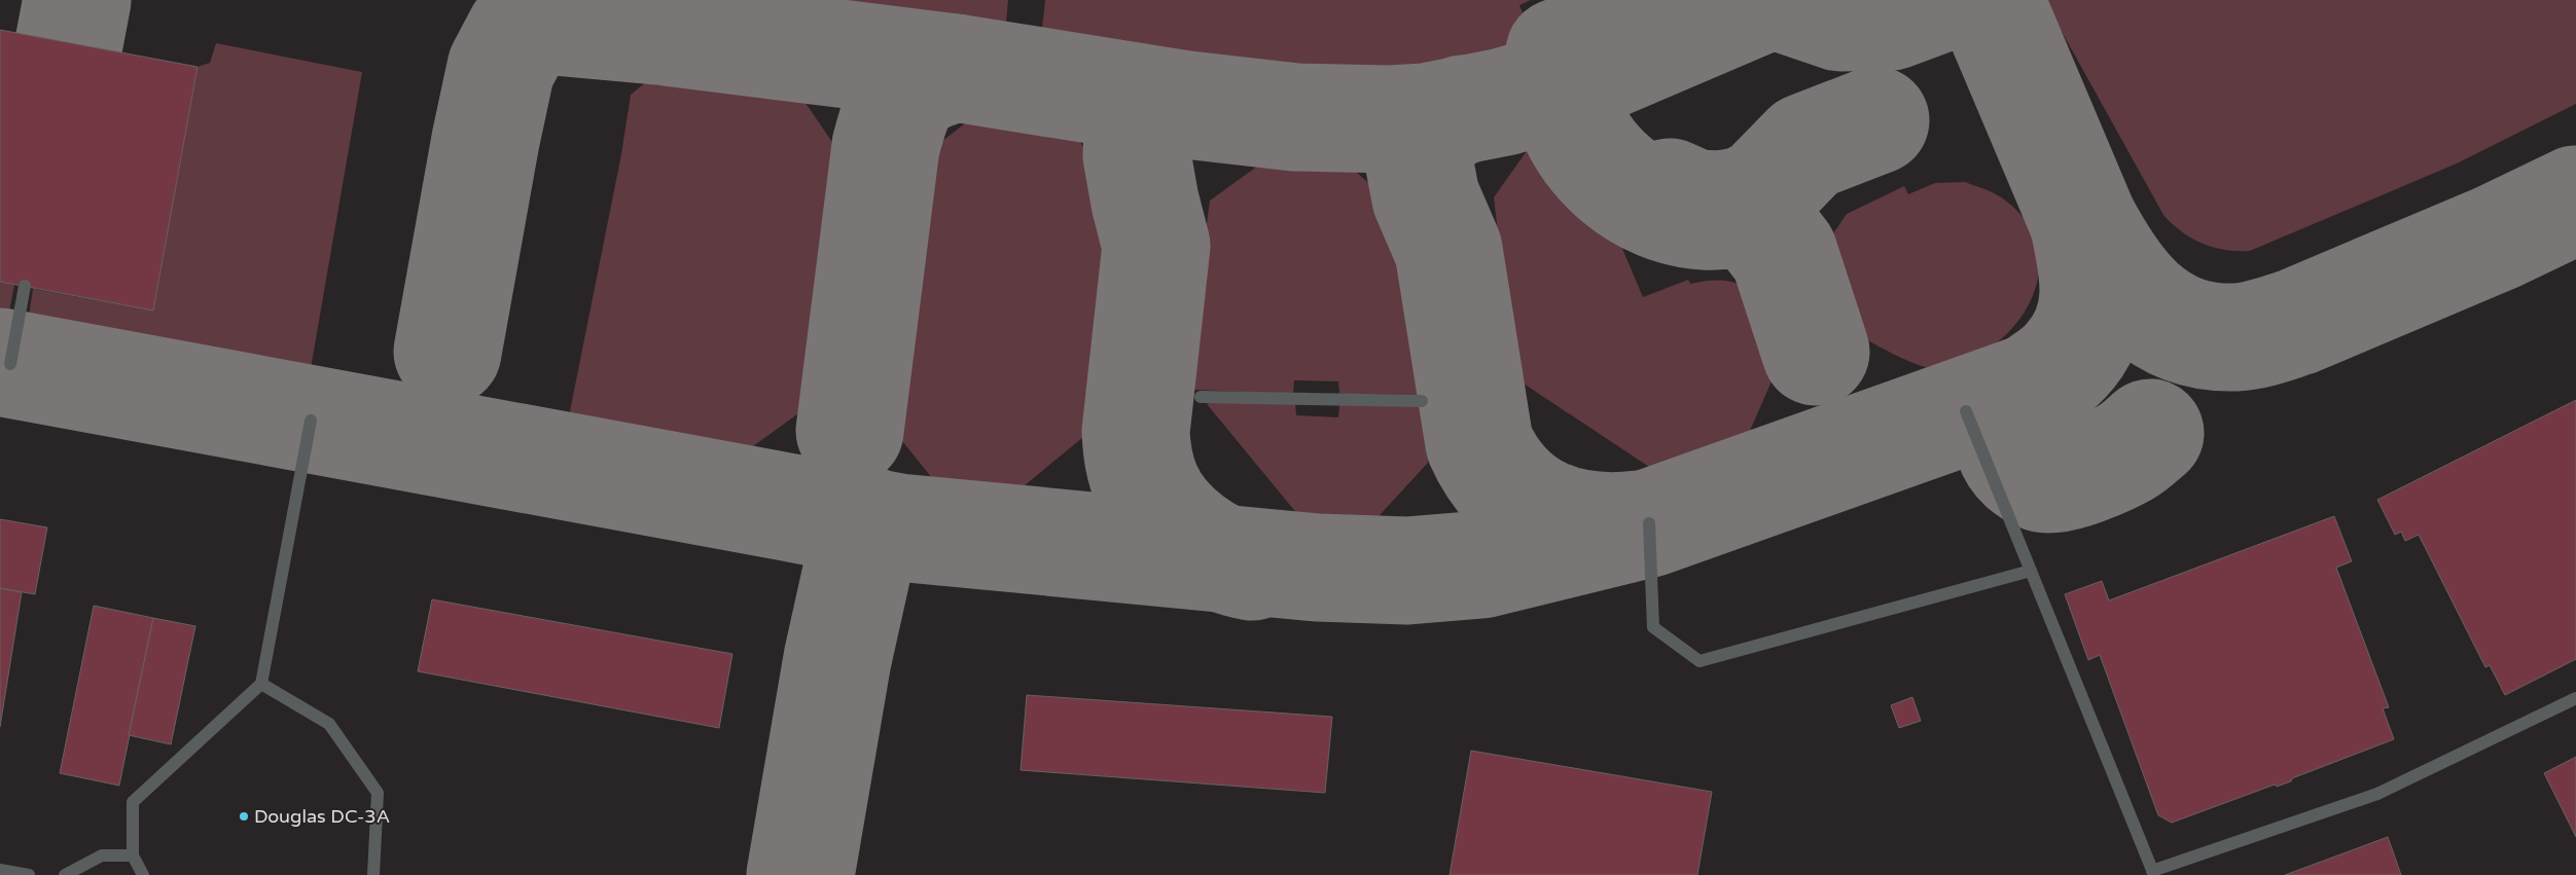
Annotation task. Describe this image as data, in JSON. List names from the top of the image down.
{
  "places": ["Douglas DC-3A"]
}
